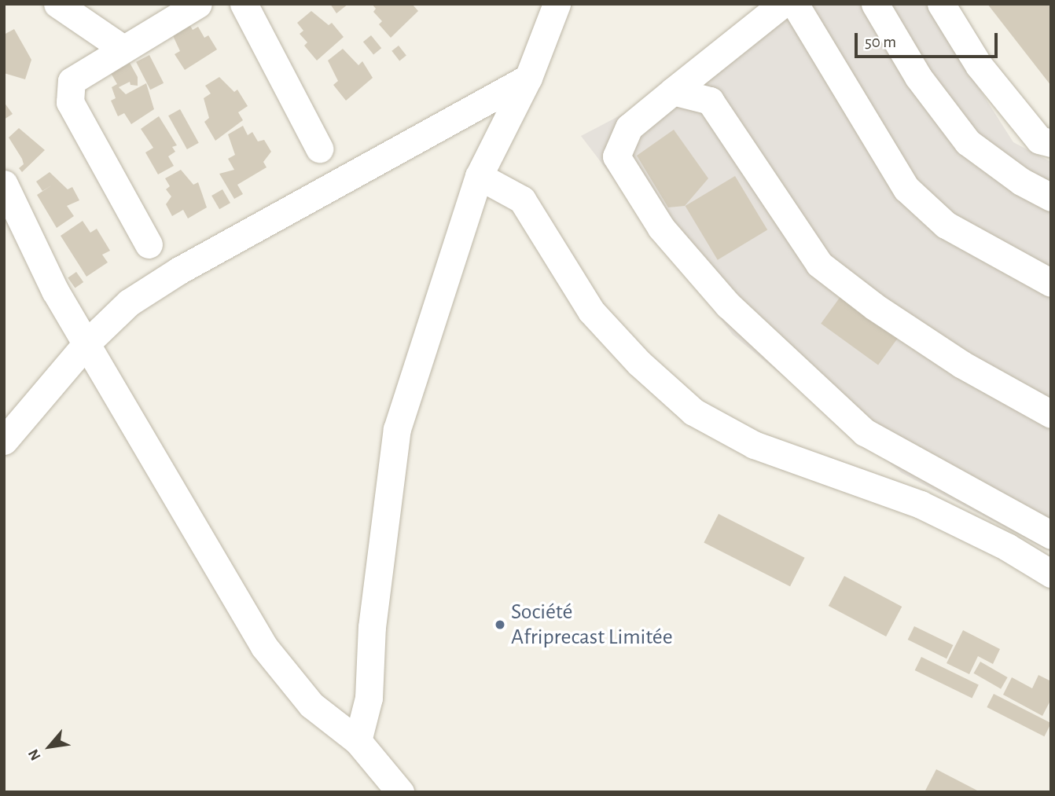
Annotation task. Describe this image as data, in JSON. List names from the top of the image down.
{
  "places": ["Société Afriprecast Limitée"],
  "scale_bar": "50 m",
  "north": "bottom left"
}
